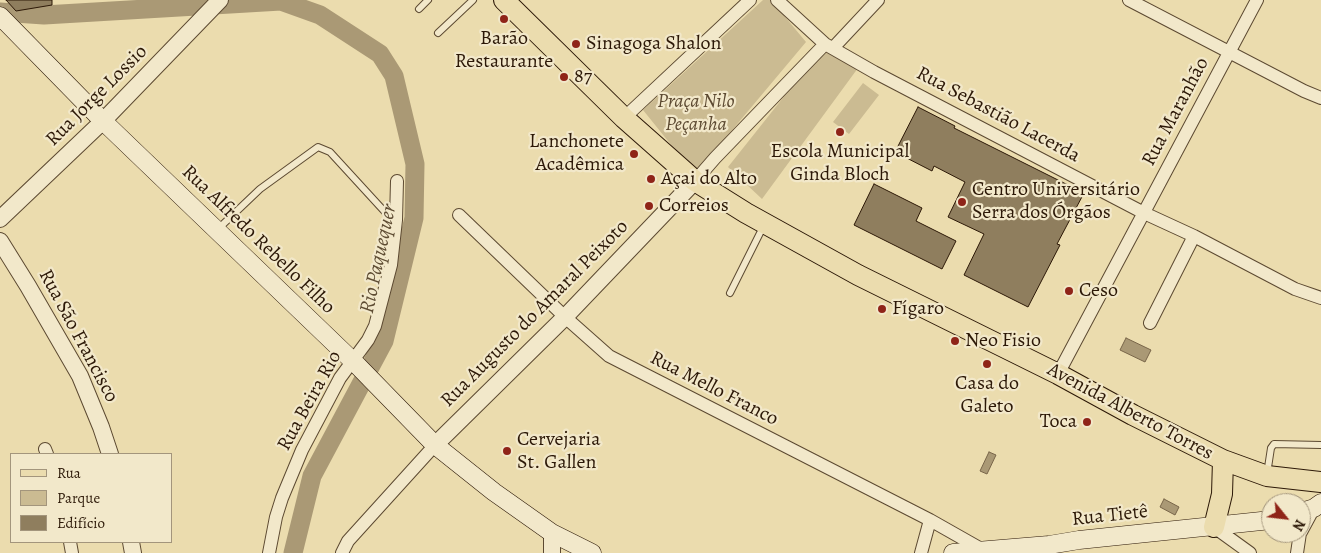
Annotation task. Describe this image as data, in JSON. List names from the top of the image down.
{
  "streets": {
    "main road": ["Rua Alfredo Rebello Filho", "Avenida Alberto Torres", "Rua Tietê"],
    "street": [
      "Rua Jorge Lossio",
      "Rua Maranhão",
      "Rua Sebastião Lacerda",
      "Rua Augusto do Amaral Peixoto",
      "Rua São Francisco",
      "Rua Mello Franco",
      "Rua Beira Rio"
    ]
  },
  "crossings": [
    ["Rua Jorge Lossio", "Rua Alfredo Rebello Filho"],
    ["Rua Maranhão", "Rua Sebastião Lacerda"],
    ["Rua Maranhão", "Avenida Alberto Torres"],
    ["Rua Sebastião Lacerda", "Rua Augusto do Amaral Peixoto"],
    ["Rua Alfredo Rebello Filho", "Rua Augusto do Amaral Peixoto"],
    ["Rua Alfredo Rebello Filho", "Rua Beira Rio"],
    ["Rua Augusto do Amaral Peixoto", "Rua Mello Franco"],
    ["Rua Augusto do Amaral Peixoto", "Avenida Alberto Torres"],
    ["Rua Mello Franco", "Rua Tietê"]
  ],
  "water": ["Rio Paquequer"],
  "parks": ["Praça Nilo Peçanha"],
  "places": [
    "Barão Restaurante",
    "Sinagoga Shalon",
    "87",
    "Escola Municipal Ginda Bloch",
    "Lanchonete Acadêmica",
    "Açai do Alto",
    "Centro Universitário Serra dos Órgãos",
    "Correios",
    "Ceso",
    "Fígaro",
    "Neo Fisio",
    "Casa do Galeto",
    "Toca",
    "Cervejaria St. Gallen"
  ],
  "legend": ["Rua", "Parque", "Edifício"],
  "north": "bottom right"
}
